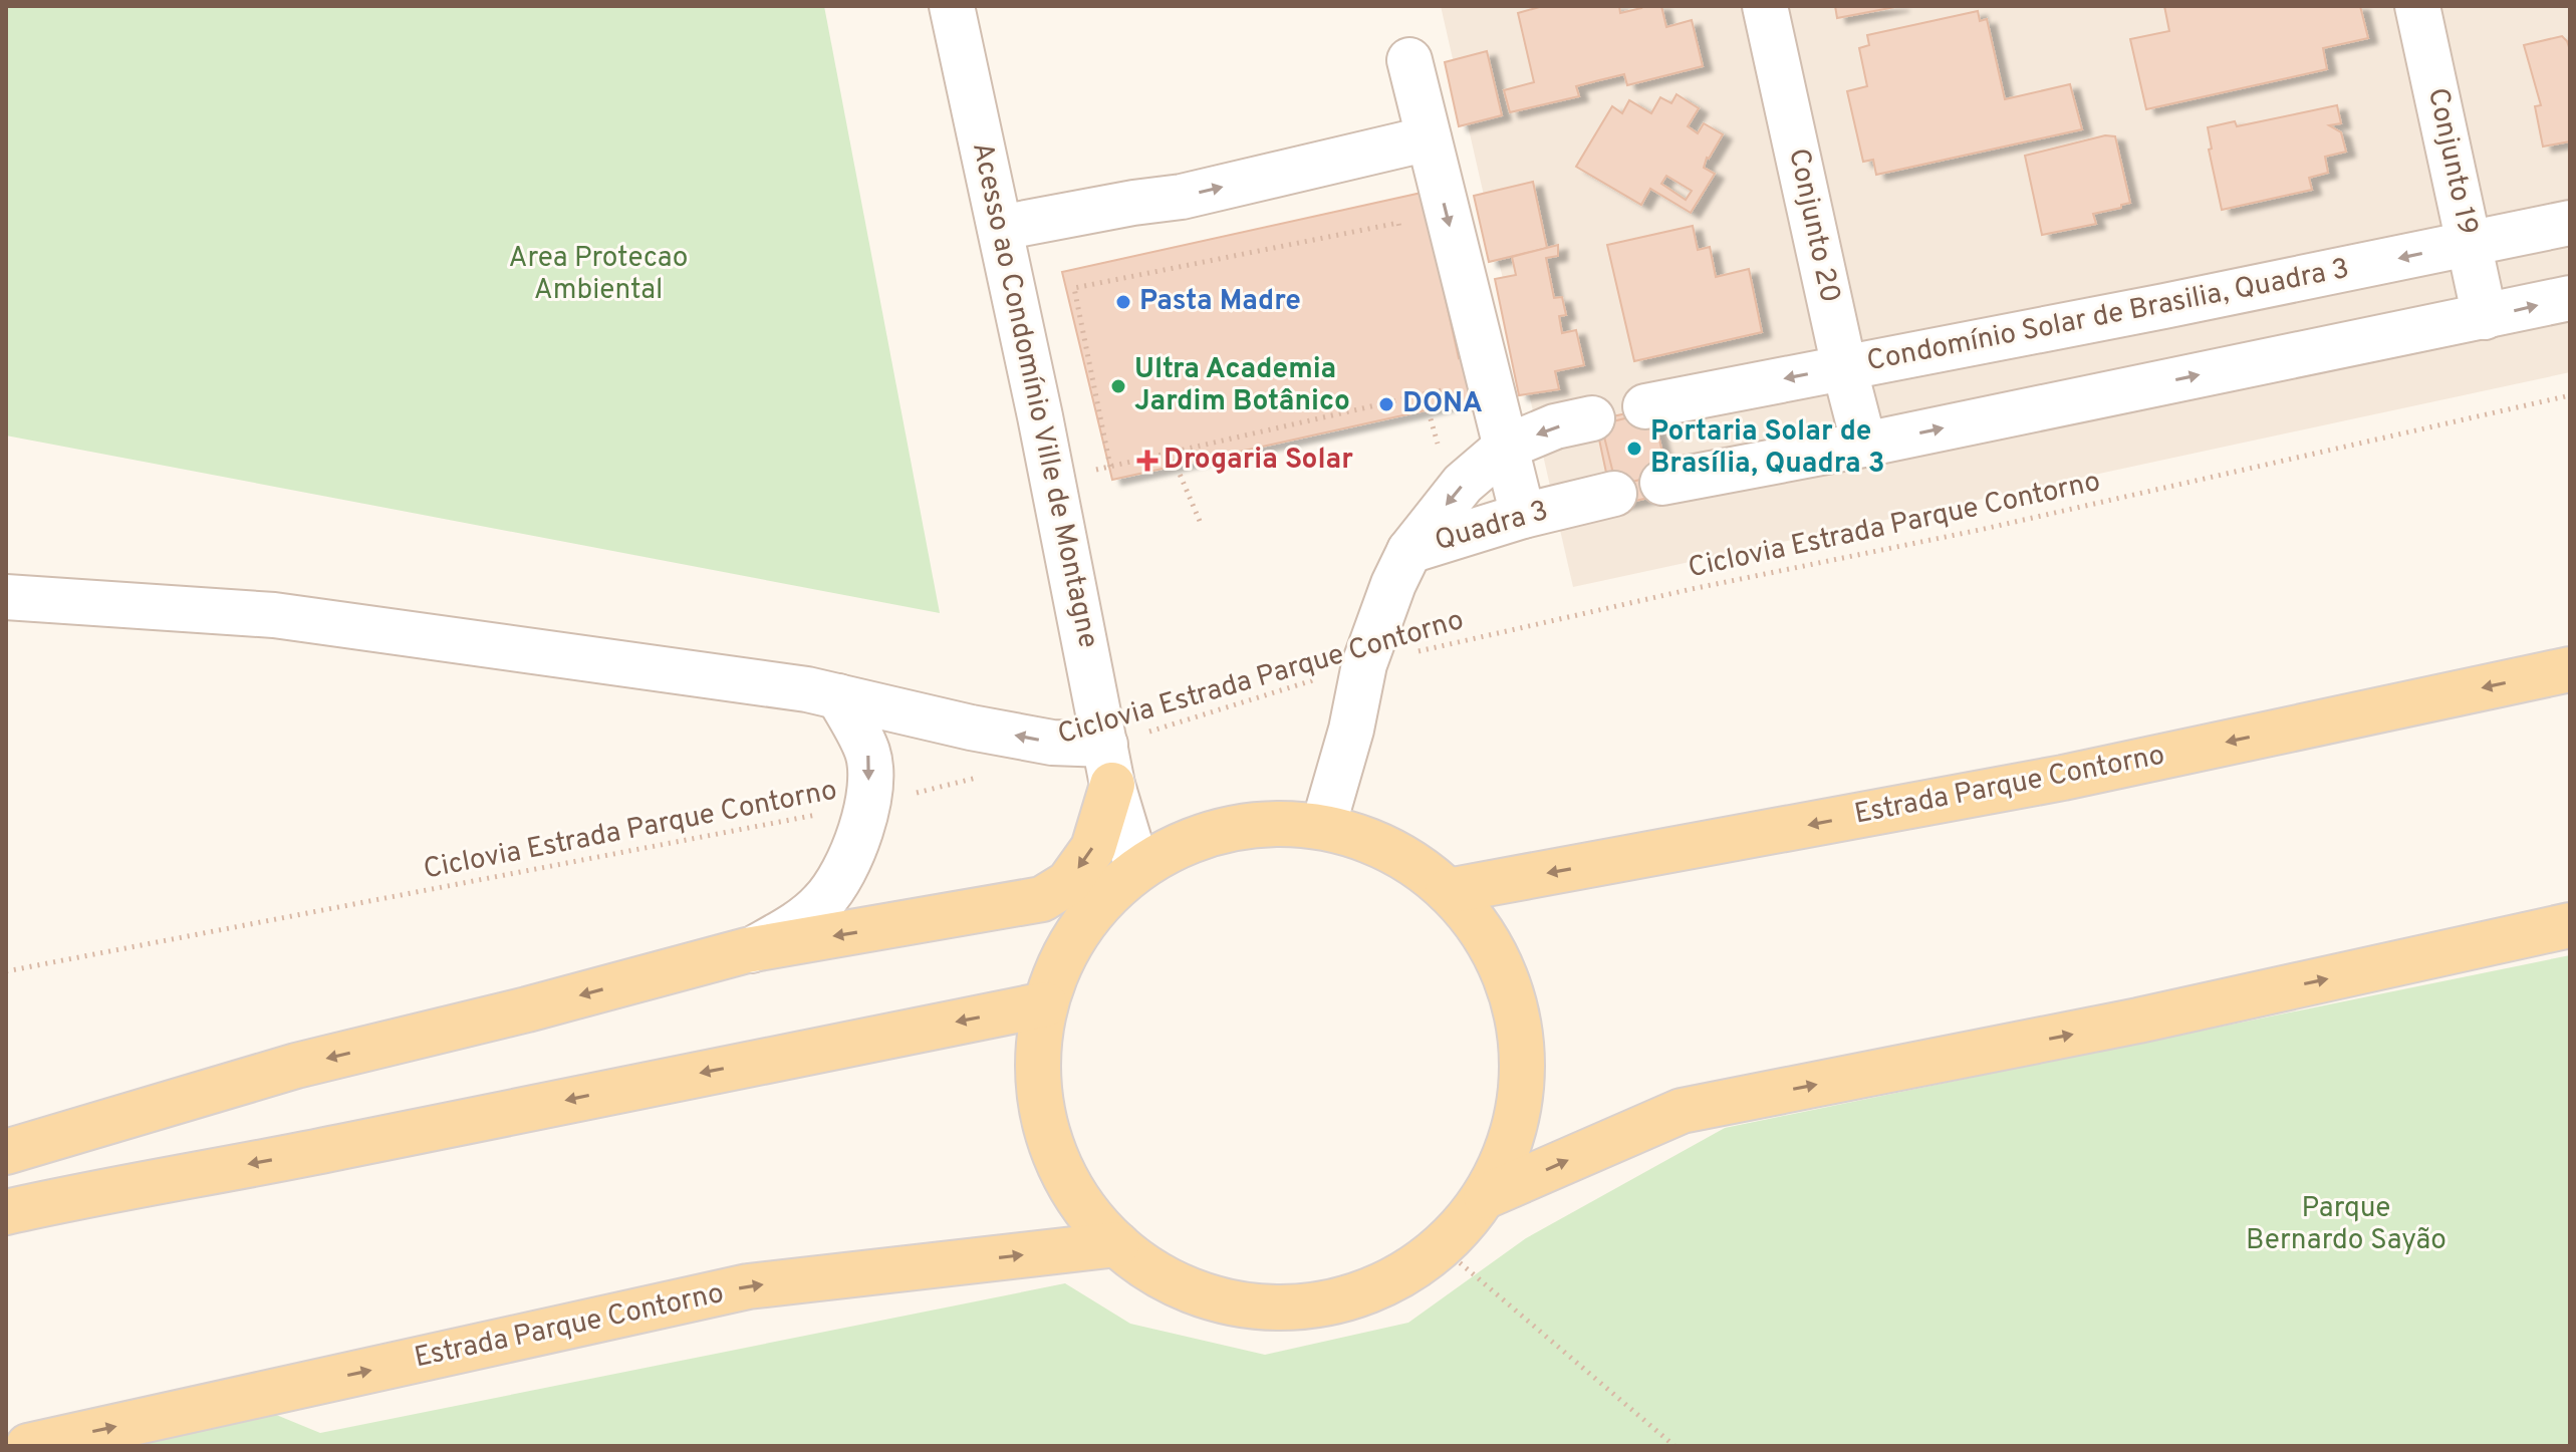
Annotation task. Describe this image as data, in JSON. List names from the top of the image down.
{
  "streets": {
    "main road": ["Estrada Parque Contorno"],
    "street": [
      "Conjunto 19",
      "Conjunto 20",
      "Condomínio Solar de Brasilia, Quadra 3",
      "Acesso ao Condomínio Ville de Montagne",
      "Quadra 3"
    ],
    "path": ["Ciclovia Estrada Parque Contorno"]
  },
  "crossings": [
    ["Conjunto 19", "Condomínio Solar de Brasilia, Quadra 3"],
    ["Conjunto 20", "Condomínio Solar de Brasilia, Quadra 3"],
    ["Acesso ao Condomínio Ville de Montagne", "Ciclovia Estrada Parque Contorno"]
  ],
  "parks": ["Area Protecao Ambiental", "Parque Bernardo Sayão"],
  "places": {
    "other": [
      "Pasta Madre",
      "Ultra Academia Jardim Botânico",
      "DONA",
      "Portaria Solar de Brasília, Quadra 3"
    ],
    "health": ["Drogaria Solar"]
  }
}
